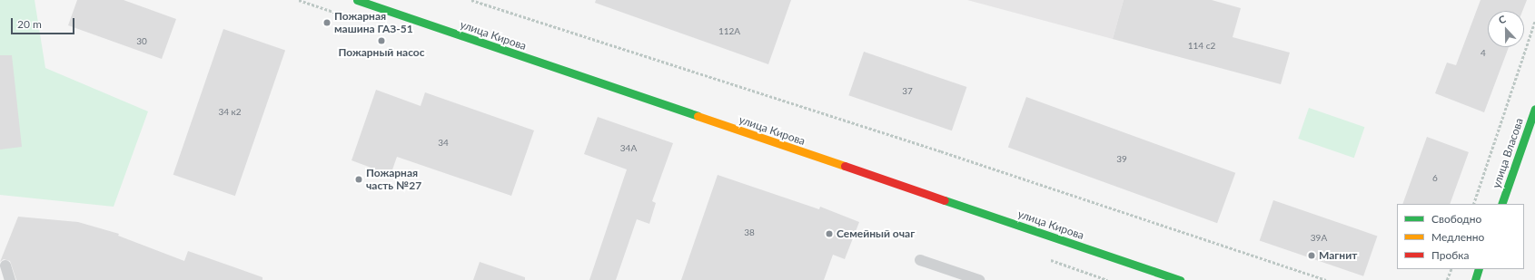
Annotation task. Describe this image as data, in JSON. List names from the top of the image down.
{
  "streets": {
    "main road": ["улица Кирова", "улица Власова"]
  },
  "places": [
    "Пожарная машина ГАЗ-51",
    "Пожарный насос",
    "Пожарная часть №27",
    "Семейный очаг",
    "Магнит"
  ],
  "house_numbers": [
    "112А",
    "30",
    "114 с2",
    "4",
    "37",
    "34 к2",
    "34",
    "34А",
    "39",
    "6",
    "38",
    "39А"
  ],
  "legend": ["Свободно", "Медленно", "Пробка"],
  "scale_bar": "20 m",
  "north": "top"
}
